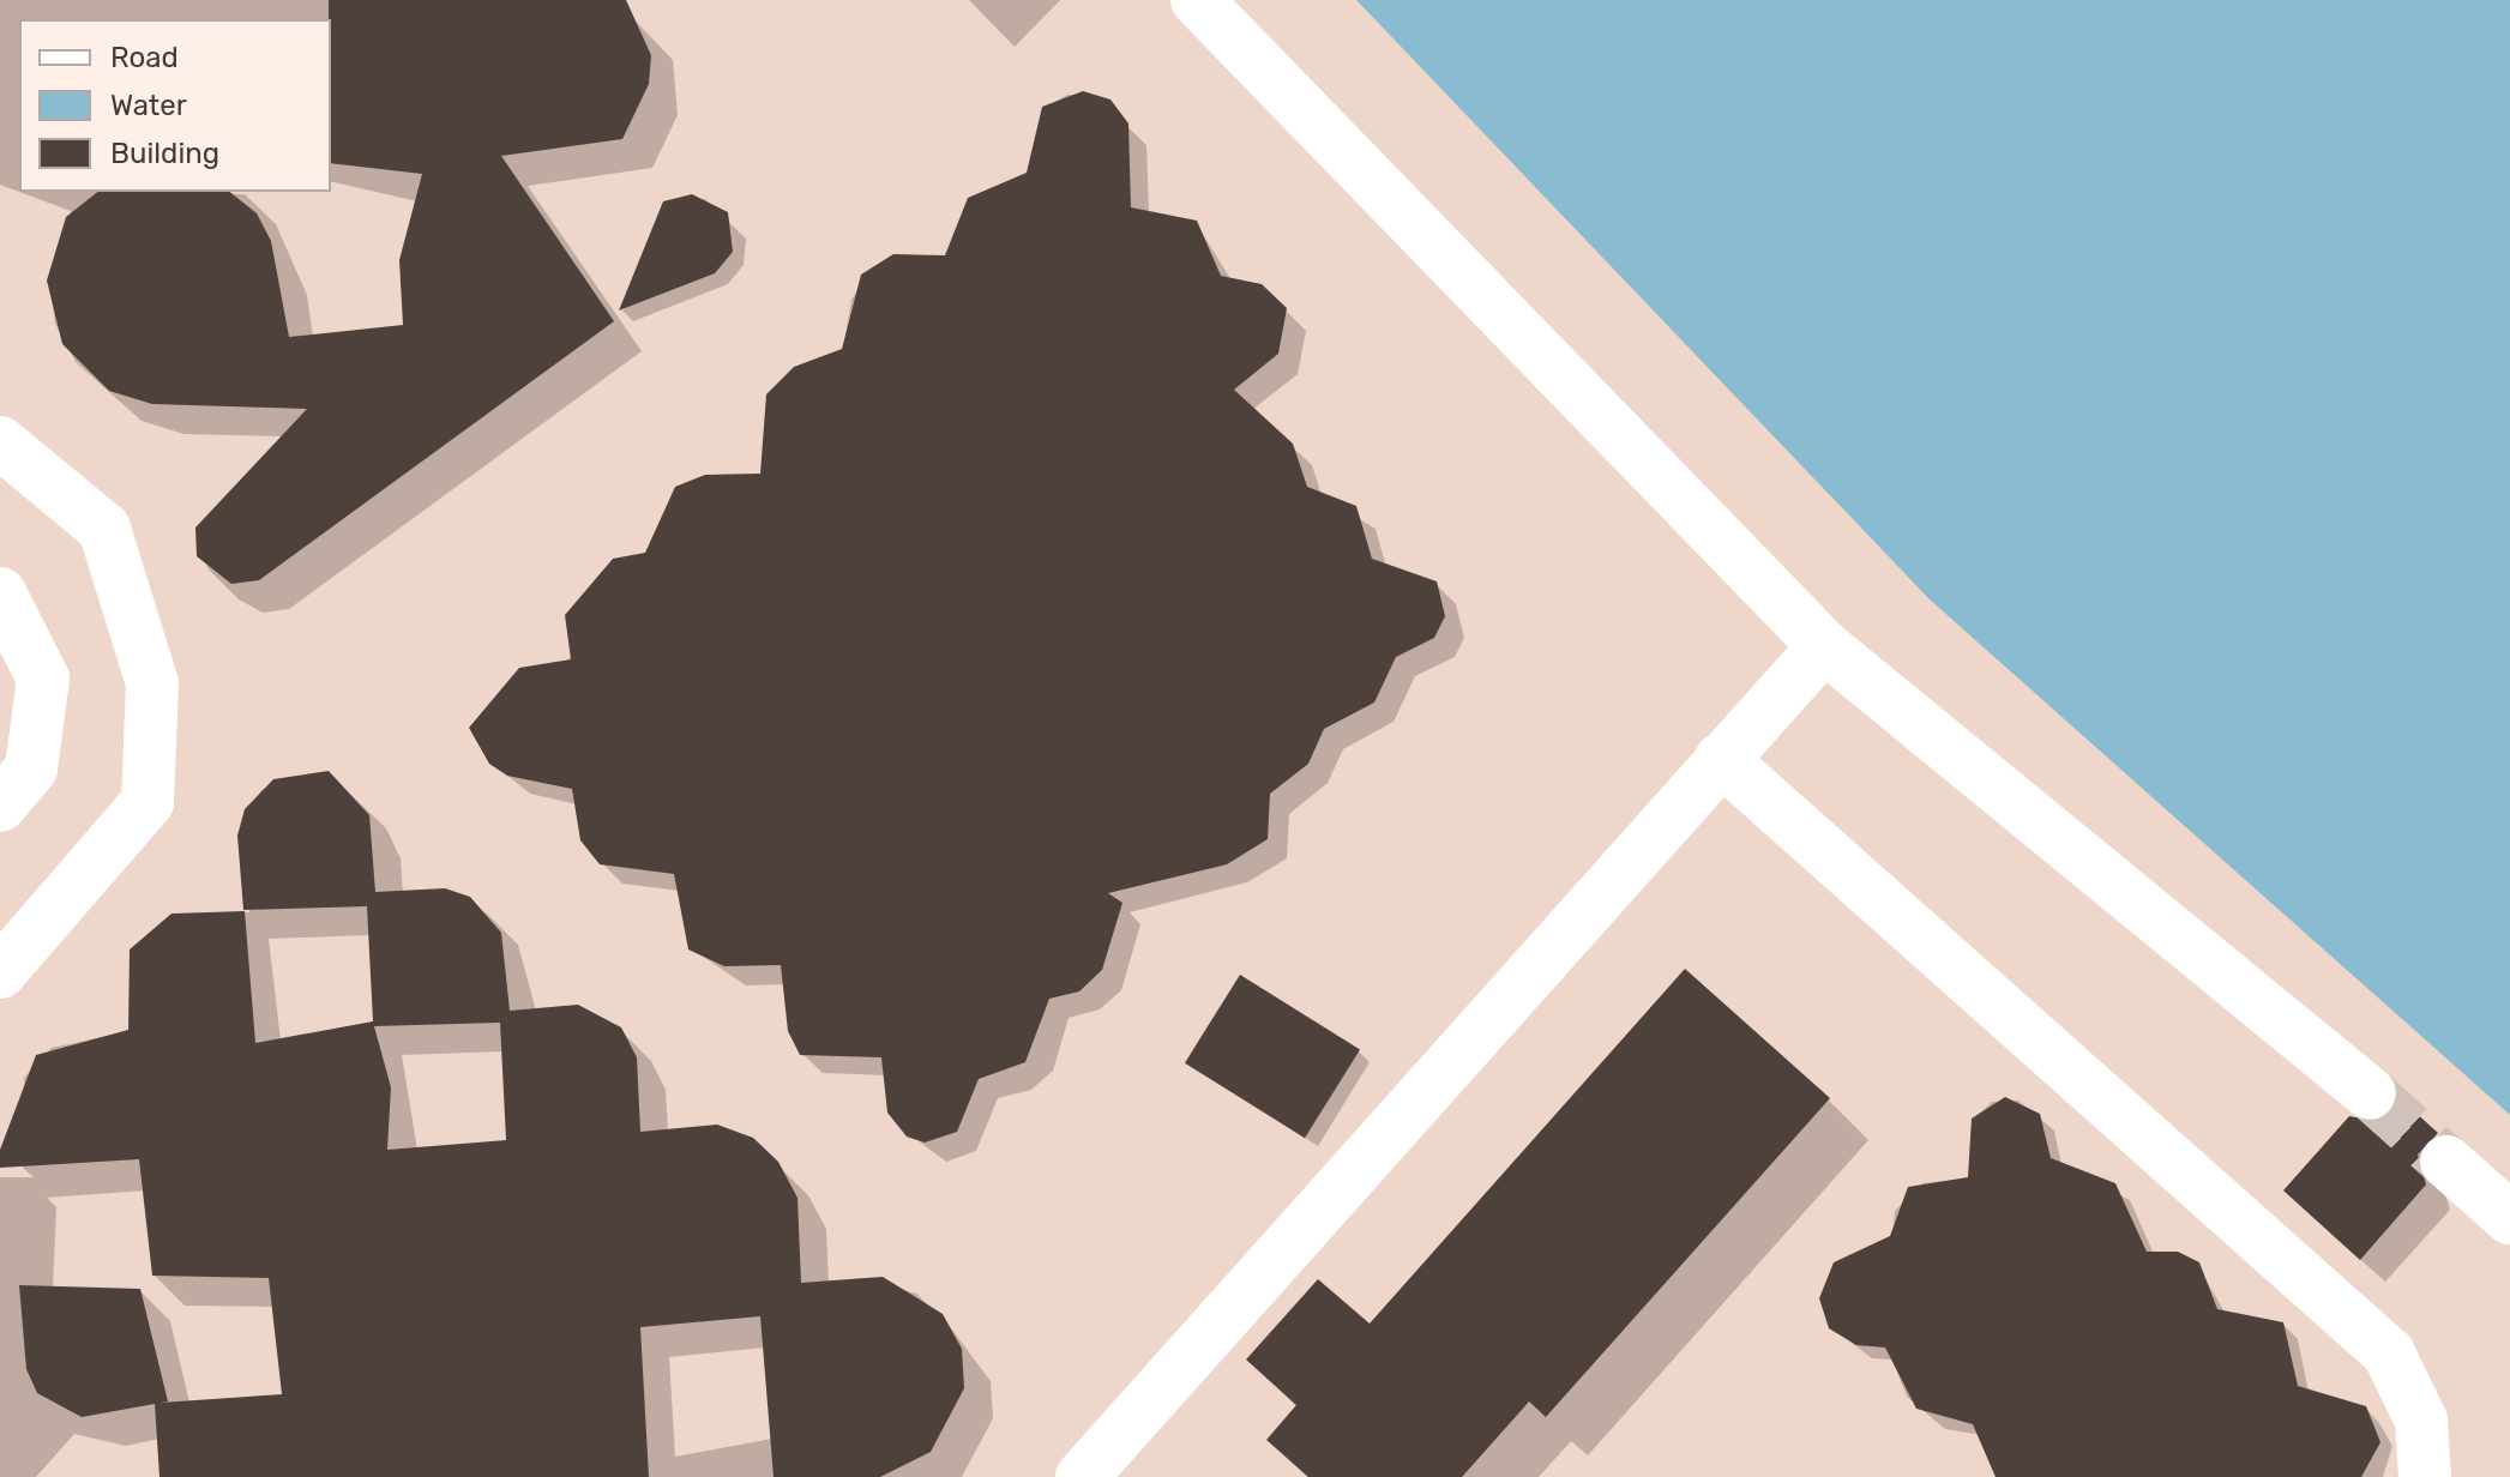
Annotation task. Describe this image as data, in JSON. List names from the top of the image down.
{
  "legend": ["Road", "Water", "Building"]
}
